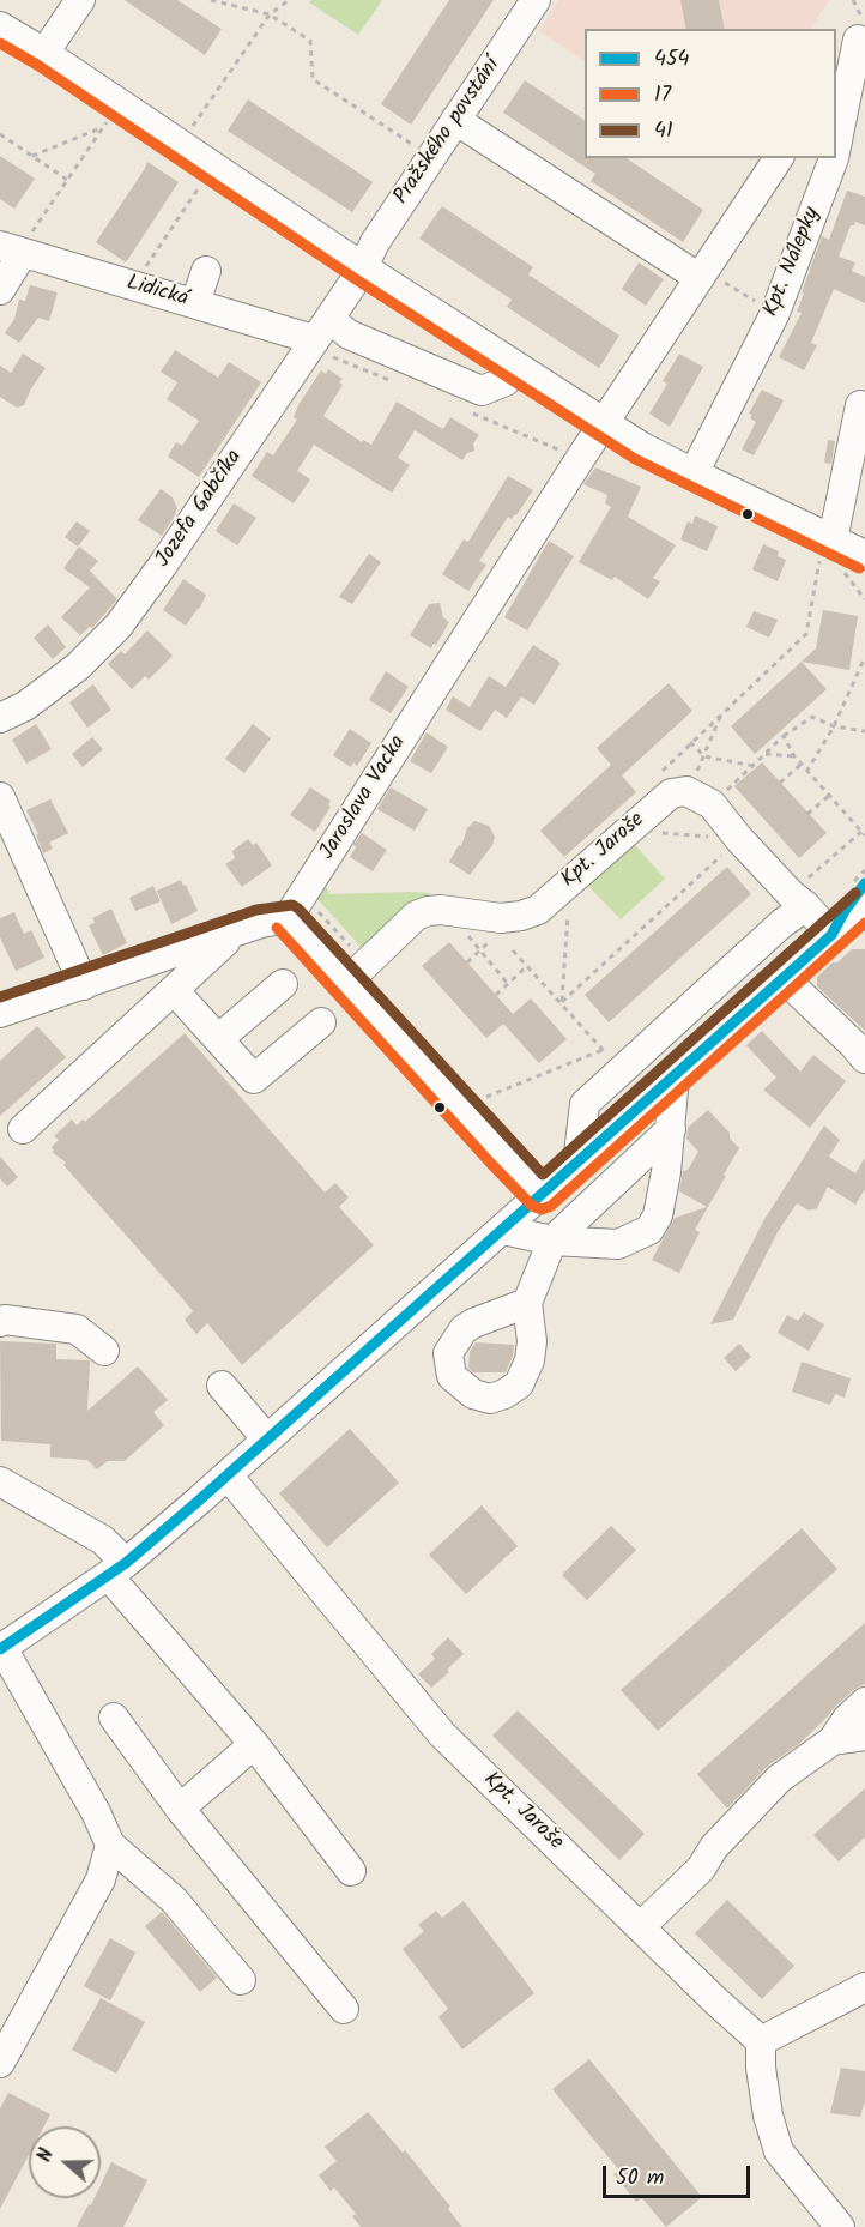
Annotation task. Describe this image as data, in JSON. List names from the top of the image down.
{
  "streets": {
    "street": [
      "Pražského povstání",
      "Kpt. Nálepky",
      "Lidická",
      "Jozefa Gabčíka",
      "Jaroslava Vacka",
      "Kpt. Jaroše"
    ]
  },
  "crossings": [
    ["Pražského povstání", "Jozefa Gabčíka"],
    ["Lidická", "Jozefa Gabčíka"]
  ],
  "lines": ["transit line 17", "transit line 454", "transit line 41"],
  "legend": ["454", "17", "41"],
  "scale_bar": "50 m",
  "north": "left"
}
